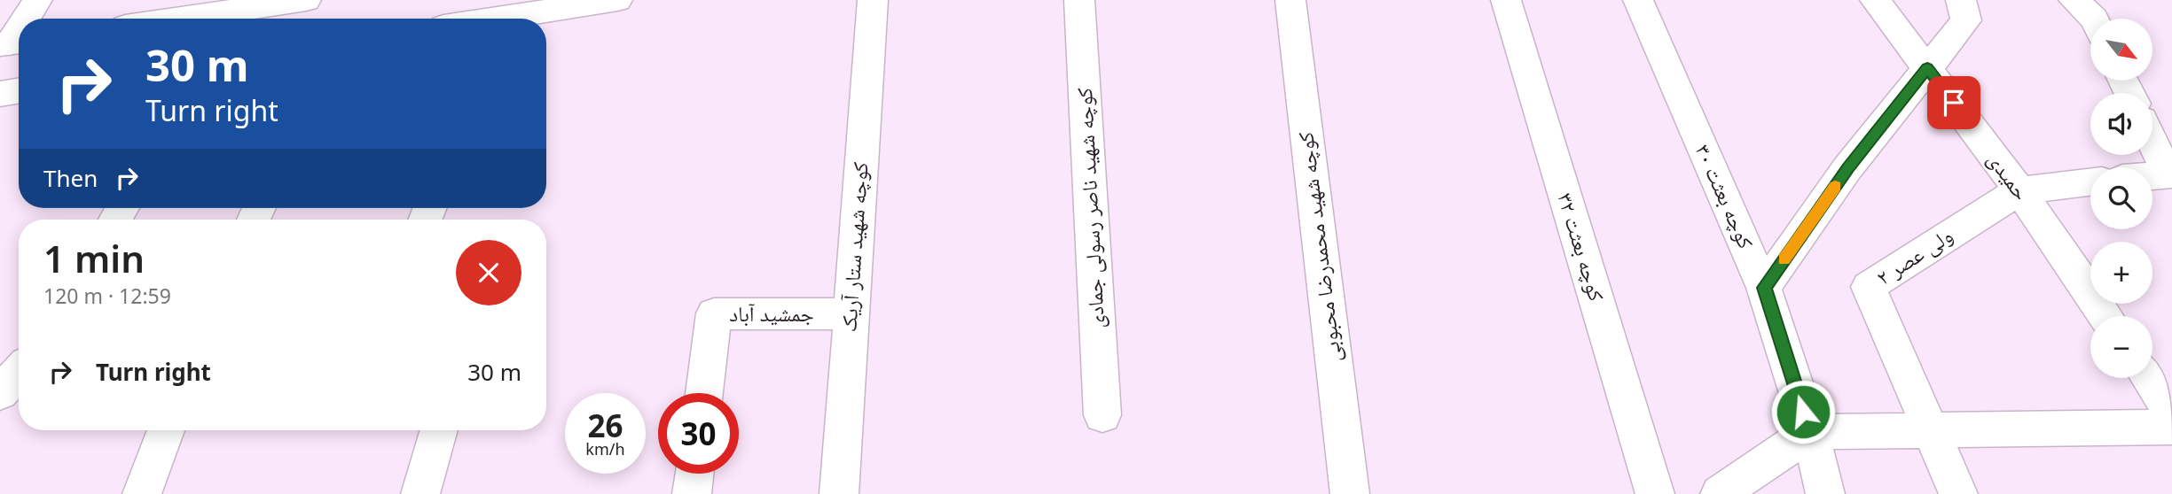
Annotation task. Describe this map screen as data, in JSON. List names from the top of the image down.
{
  "streets": {
    "street": [
      "حمیدی",
      "کوچه بعثت ۳۰",
      "کوچه شهید ناصر رسولی جمادی",
      "کوچه شهید ستار آریک",
      "کوچه شهید محمدرضا محبوبی",
      "کوچه بعثت ۳۲",
      "ولی عصر ۲",
      "جمشید آباد"
    ]
  },
  "crossings": [
    ["حمیدی", "ولی عصر ۲"],
    ["کوچه شهید ستار آریک", "جمشید آباد"]
  ],
  "north": "bottom right",
  "page": {
    "map_buttons": ["+", "−"],
    "turn": ["30 m", "Turn right"],
    "then": "Then",
    "heading": ["1 min", "120 m · 12:59"],
    "list": [
      {
        "name": "Turn right",
        "value": "30 m"
      }
    ],
    "speed": "26 km/h",
    "limit": "30"
  }
}
